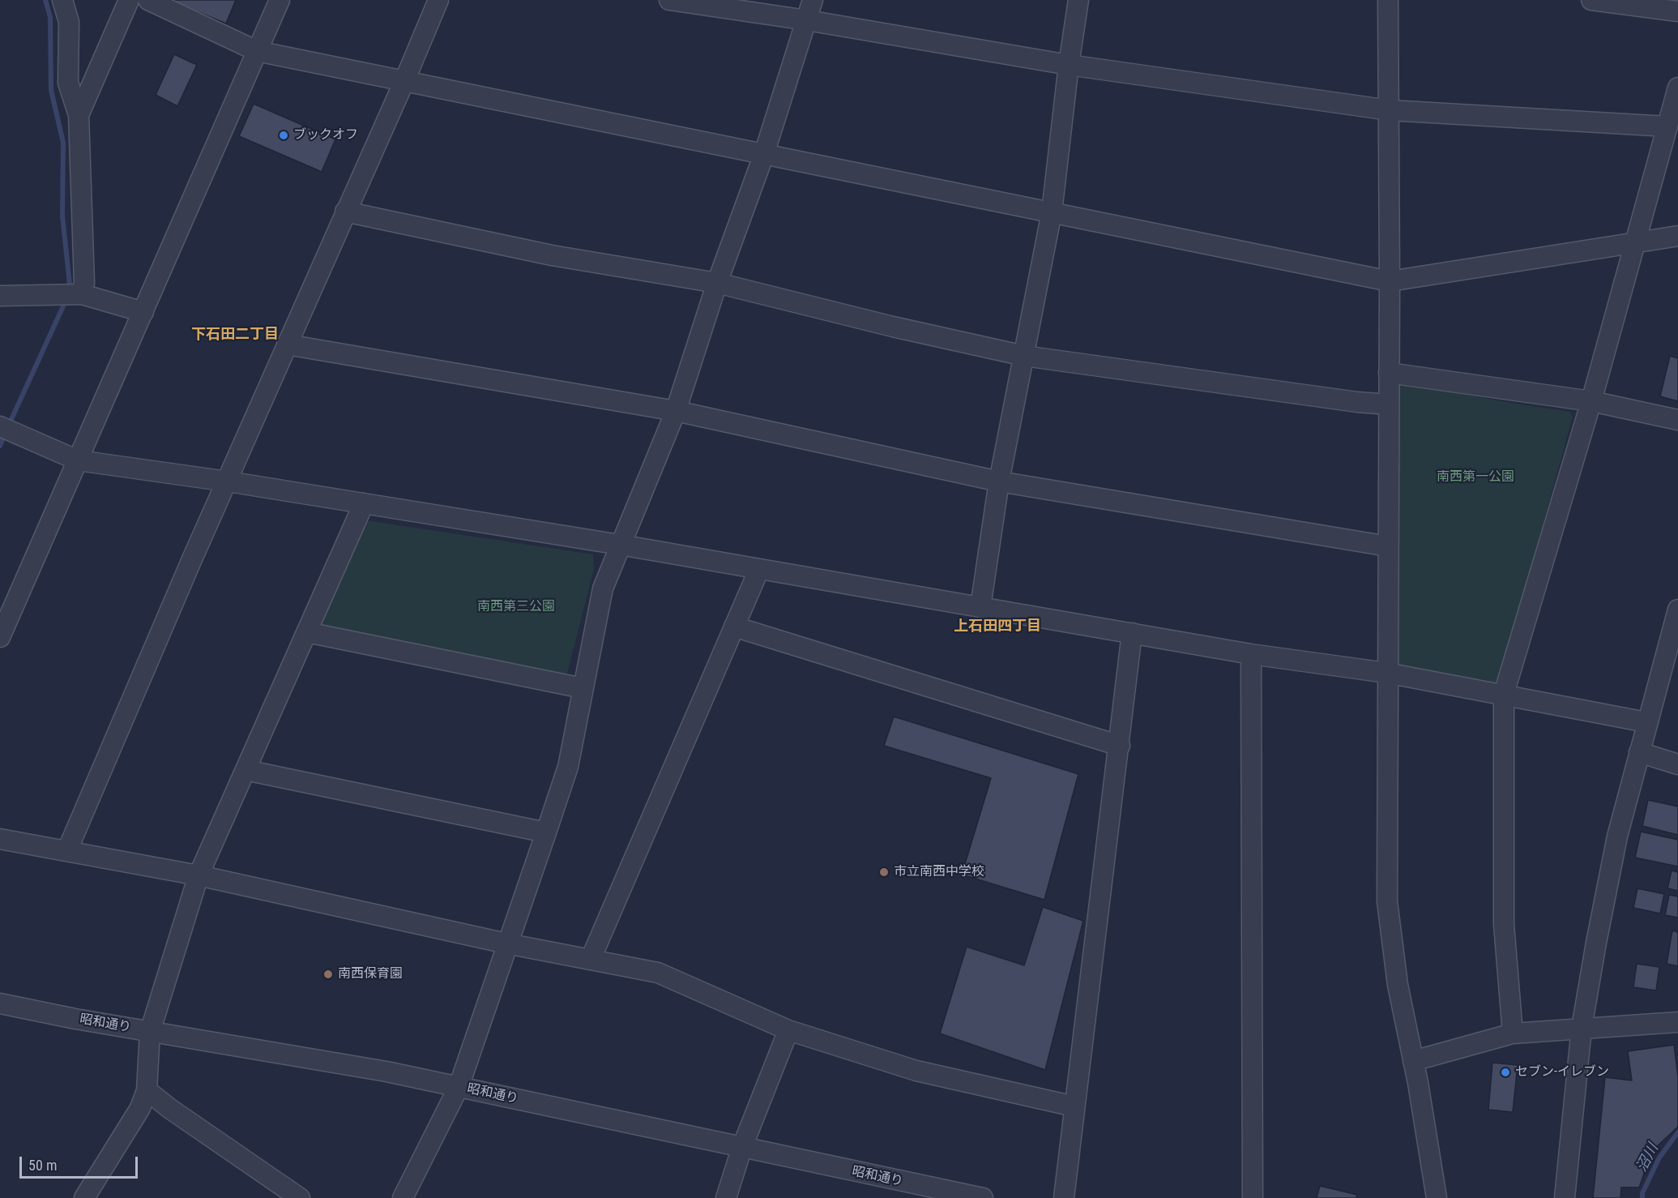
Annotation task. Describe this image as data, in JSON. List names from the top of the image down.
{
  "streets": {
    "street": ["昭和通り"]
  },
  "districts": ["下石田二丁目", "上石田四丁目"],
  "water": ["沼川"],
  "parks": ["南西第一公園", "南西第三公園"],
  "places": [
    "ブックオフ",
    "市立南西中学校",
    "南西保育園",
    "セブン-イレブン"
  ],
  "scale_bar": "50 m"
}
